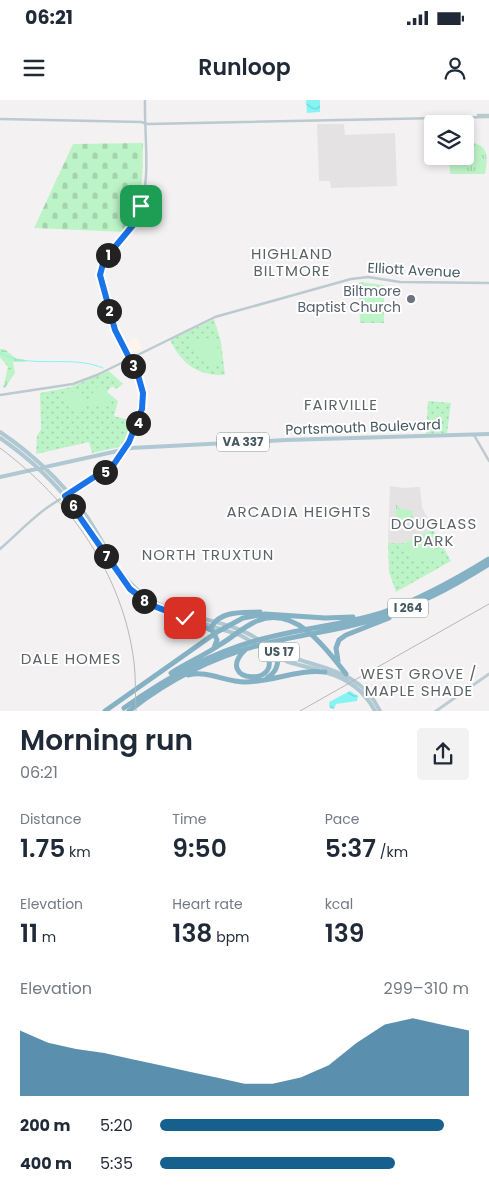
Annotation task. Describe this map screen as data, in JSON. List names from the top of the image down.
{
  "streets": {
    "highway": ["I 264"],
    "main road": ["Portsmouth Boulevard", "VA 337", "US 17"],
    "street": ["Elliott Avenue"]
  },
  "crossings": [
    ["Portsmouth Boulevard", "US 17"]
  ],
  "districts": [
    "HIGHLAND BILTMORE",
    "FAIRVILLE",
    "ARCADIA HEIGHTS",
    "DOUGLASS PARK",
    "NORTH TRUXTUN",
    "DALE HOMES",
    "WEST GROVE / MAPLE SHADE"
  ],
  "places": ["Biltmore Baptist Church"],
  "page": {
    "status": "06:21",
    "header": "Runloop",
    "pins": [
      "1",
      "2",
      "3",
      "4",
      "5",
      "6",
      "7",
      "8"
    ],
    "heading": ["Morning run", "06:21"],
    "stats": [
      ["Distance", "1.75 km"],
      ["Time", "9:50"],
      ["Pace", "5:37 /km"],
      ["Elevation", "11 m"],
      ["Heart rate", "138 bpm"],
      ["kcal", "139"]
    ],
    "chart": ["Elevation", "299–310 m"],
    "list": [
      {
        "name": "200 m",
        "note": "5:20"
      },
      {
        "name": "400 m",
        "note": "5:35"
      }
    ]
  }
}
